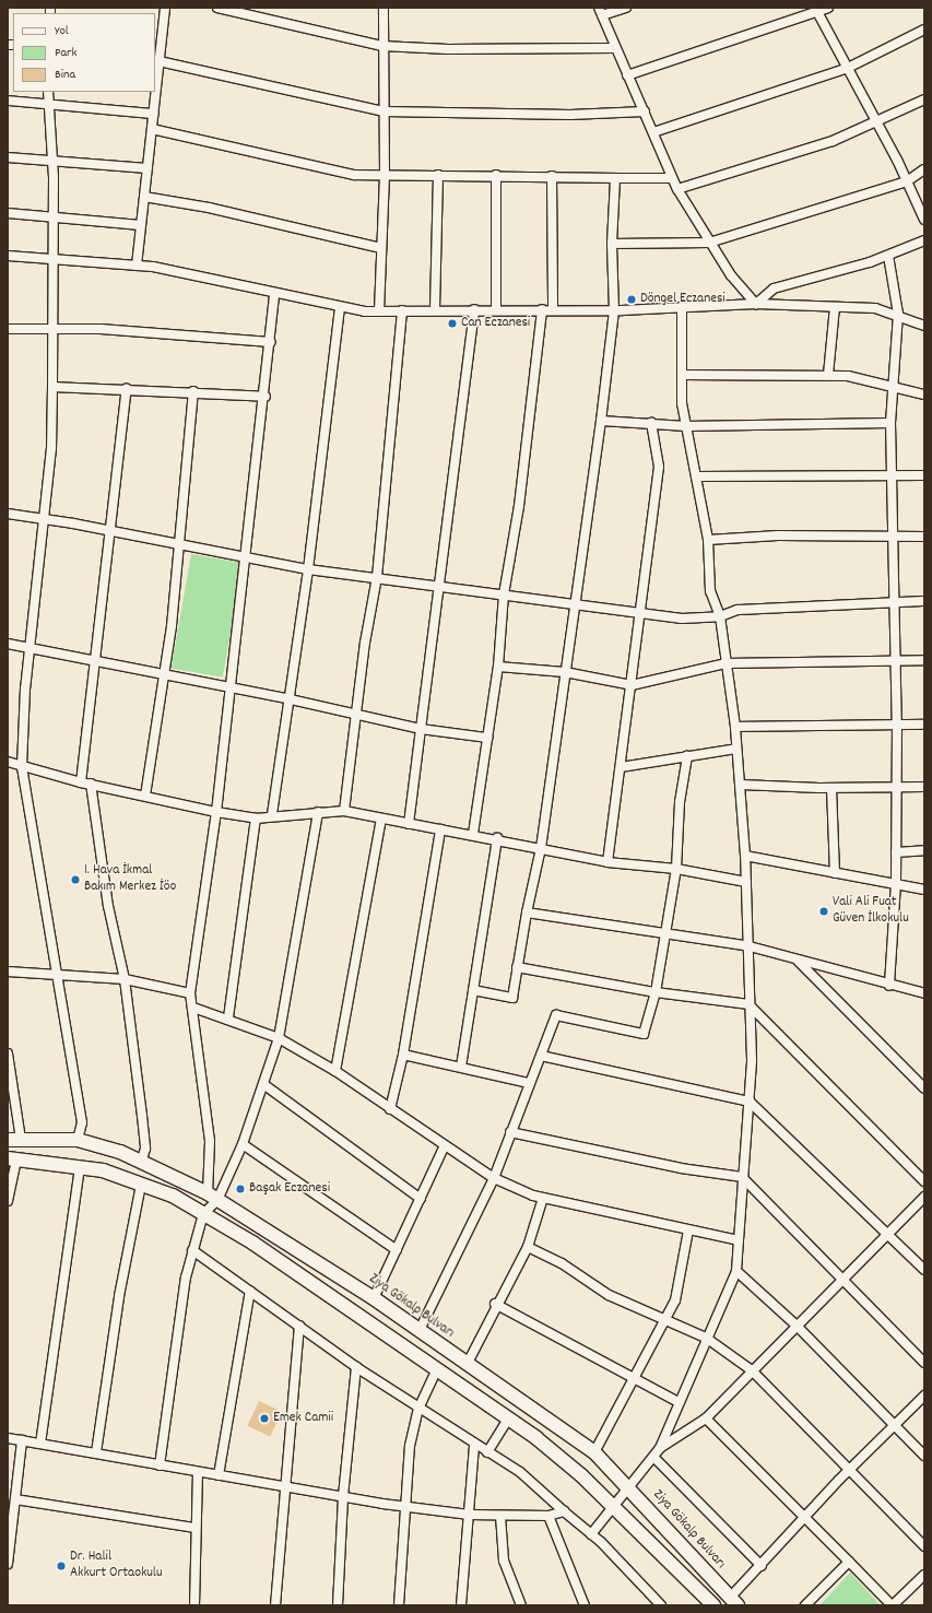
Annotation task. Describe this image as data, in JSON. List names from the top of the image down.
{
  "streets": {
    "main road": ["Ziya Gökalp Bulvarı"]
  },
  "places": [
    "Döngel Eczanesi",
    "Can Eczanesi",
    "1. Hava İkmal Bakım Merkez İöo",
    "Vali Ali Fuat Güven İlkokulu",
    "Başak Eczanesi",
    "Emek Camii",
    "Dr. Halil Akkurt Ortaokulu"
  ],
  "legend": ["Yol", "Park", "Bina"]
}
